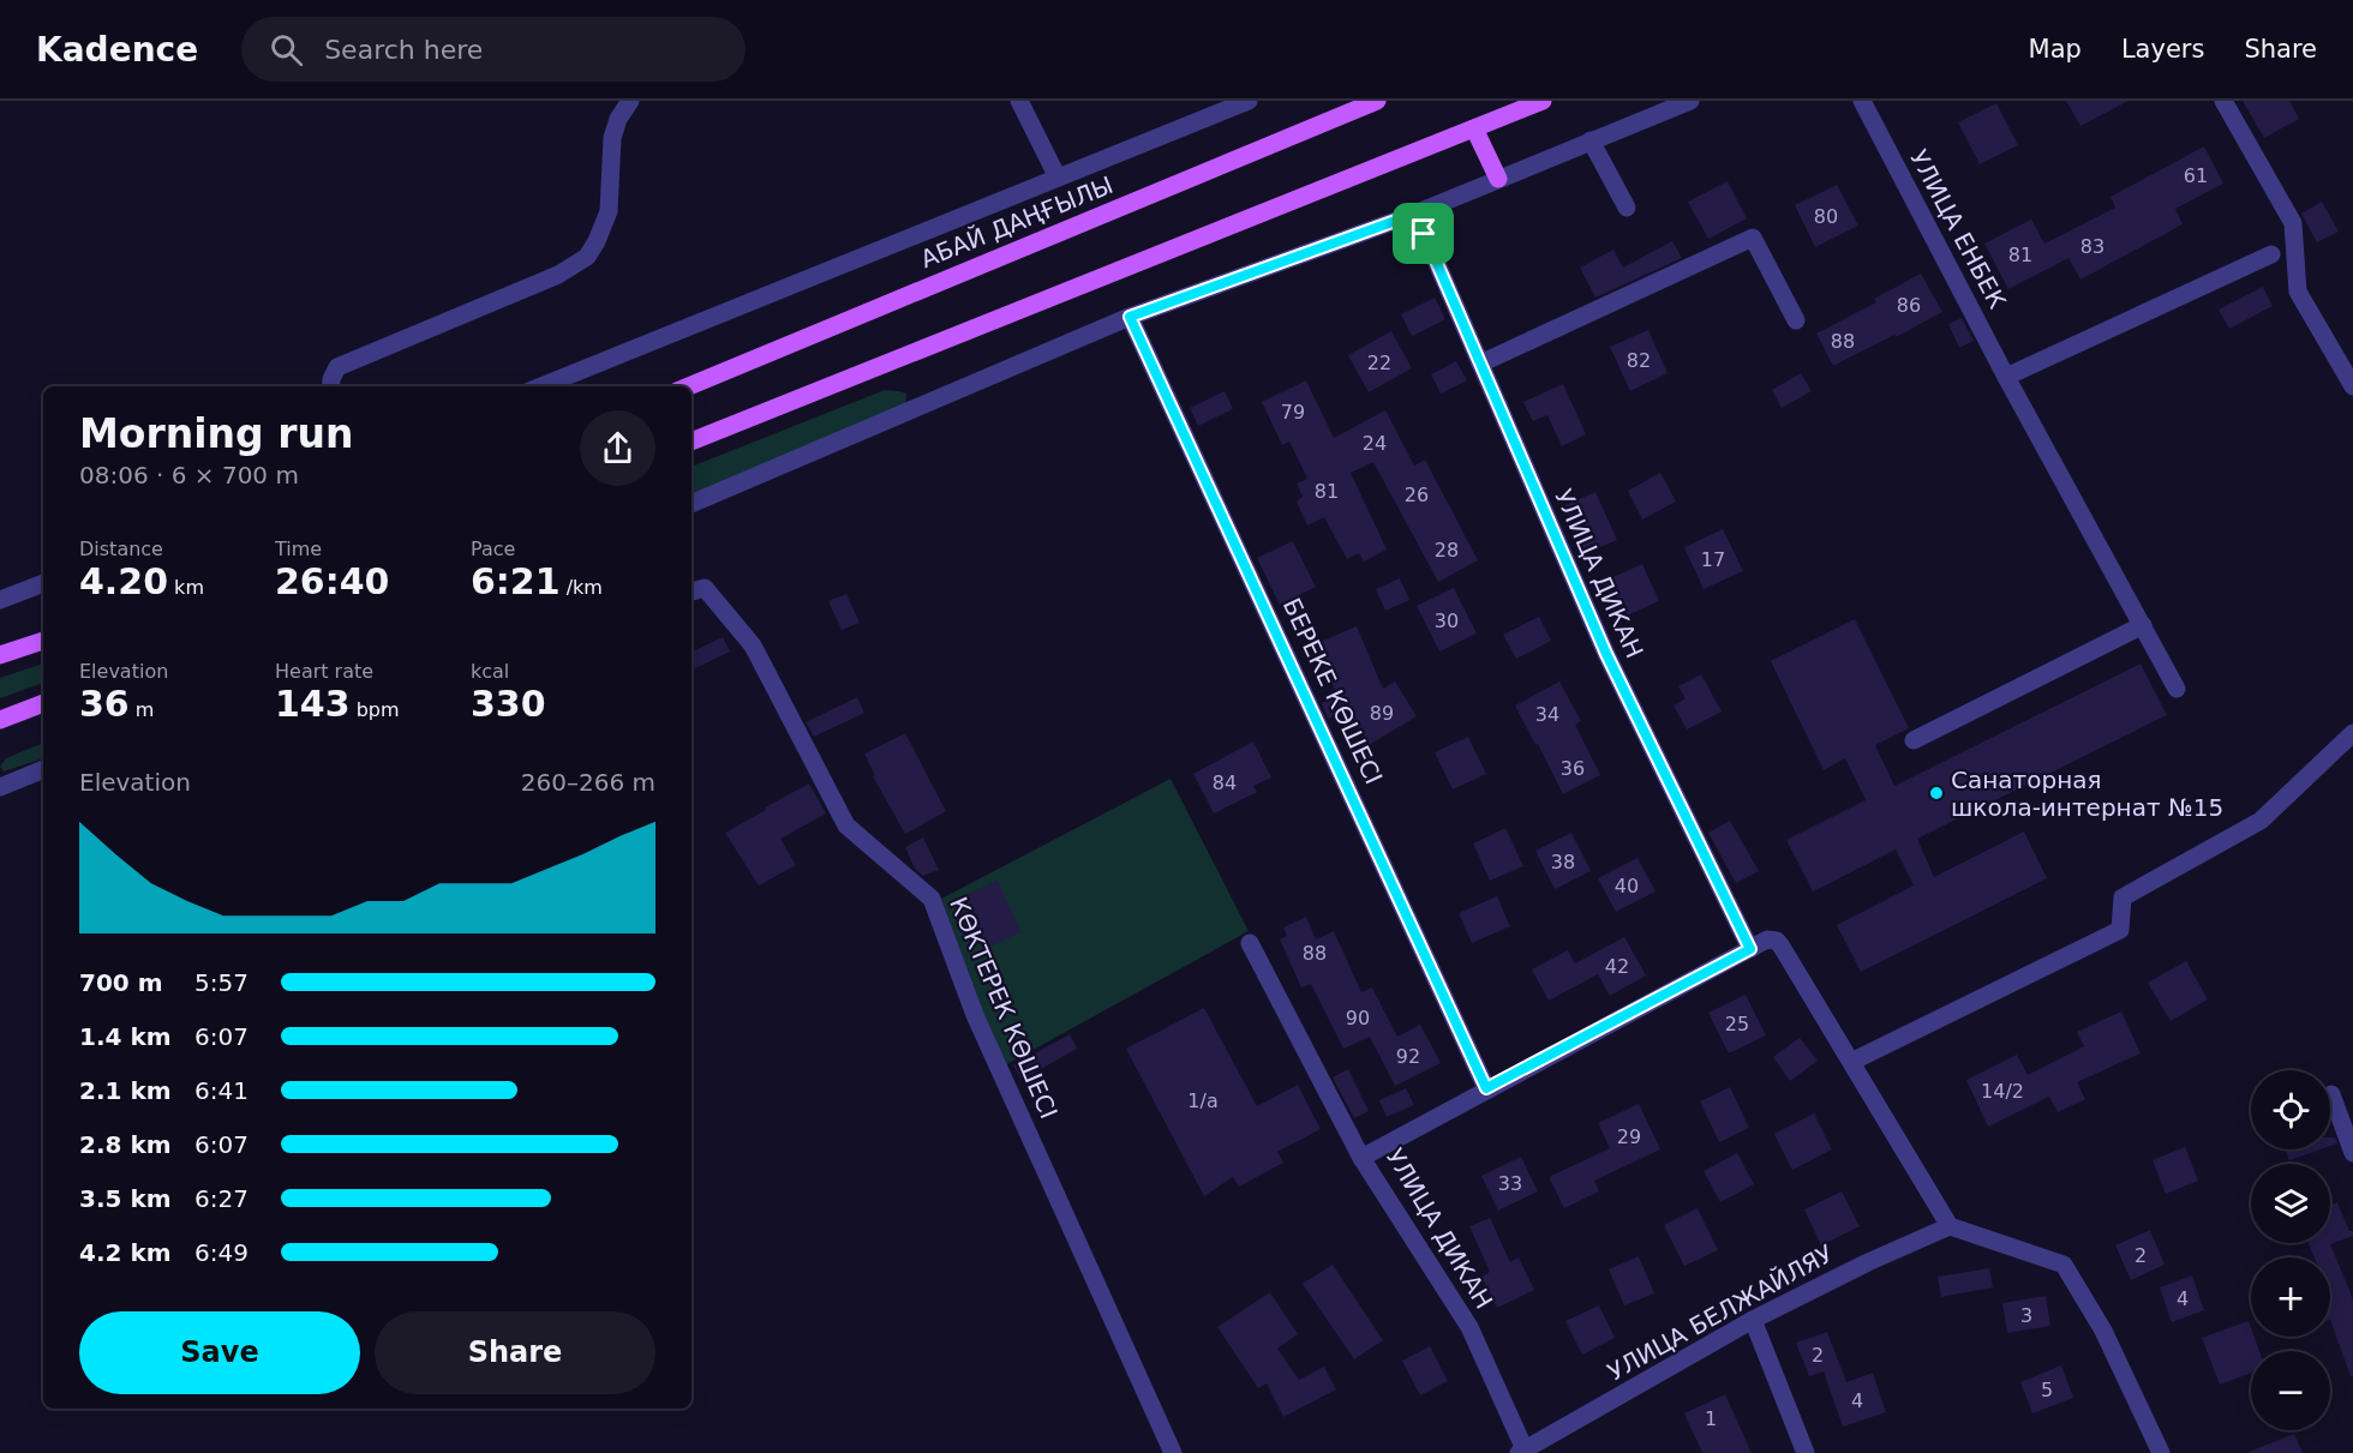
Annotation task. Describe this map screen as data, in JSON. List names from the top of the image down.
{
  "streets": {
    "main road": ["АБАЙ ДАҢҒЫЛЫ"],
    "street": [
      "УЛИЦА ЕНБЕК",
      "УЛИЦА ДИКАН",
      "БЕРЕКЕ КӨШЕСІ",
      "КӨКТЕРЕК КӨШЕСІ",
      "УЛИЦА БЕЛЖАЙЛЯУ"
    ]
  },
  "crossings": [
    ["УЛИЦА ДИКАН", "БЕРЕКЕ КӨШЕСІ"],
    ["УЛИЦА ДИКАН", "УЛИЦА БЕЛЖАЙЛЯУ"]
  ],
  "places": ["Санаторная школа-интернат №15"],
  "house_numbers": [
    "61",
    "80",
    "83",
    "81",
    "86",
    "88",
    "82",
    "22",
    "79",
    "24",
    "81",
    "26",
    "28",
    "17",
    "30",
    "89",
    "34",
    "36",
    "84",
    "38",
    "40",
    "88",
    "42",
    "90",
    "25",
    "92",
    "14/2",
    "1/а",
    "29",
    "33",
    "2",
    "4",
    "3",
    "2",
    "5",
    "4",
    "1"
  ],
  "page": {
    "header": "Kadence",
    "search": "Search here",
    "nav": ["Map", "Layers", "Share"],
    "heading": ["Morning run", "08:06 · 6 × 700 m"],
    "stats": [
      ["Distance", "4.20 km"],
      ["Time", "26:40"],
      ["Pace", "6:21 /km"],
      ["Elevation", "36 m"],
      ["Heart rate", "143 bpm"],
      ["kcal", "330"]
    ],
    "chart": ["Elevation", "260–266 m"],
    "list": [
      {
        "name": "700 m",
        "note": "5:57"
      },
      {
        "name": "1.4 km",
        "note": "6:07"
      },
      {
        "name": "2.1 km",
        "note": "6:41"
      },
      {
        "name": "2.8 km",
        "note": "6:07"
      },
      {
        "name": "3.5 km",
        "note": "6:27"
      },
      {
        "name": "4.2 km",
        "note": "6:49"
      }
    ],
    "map_buttons": ["+", "−"],
    "buttons": ["Save", "Share"]
  }
}
